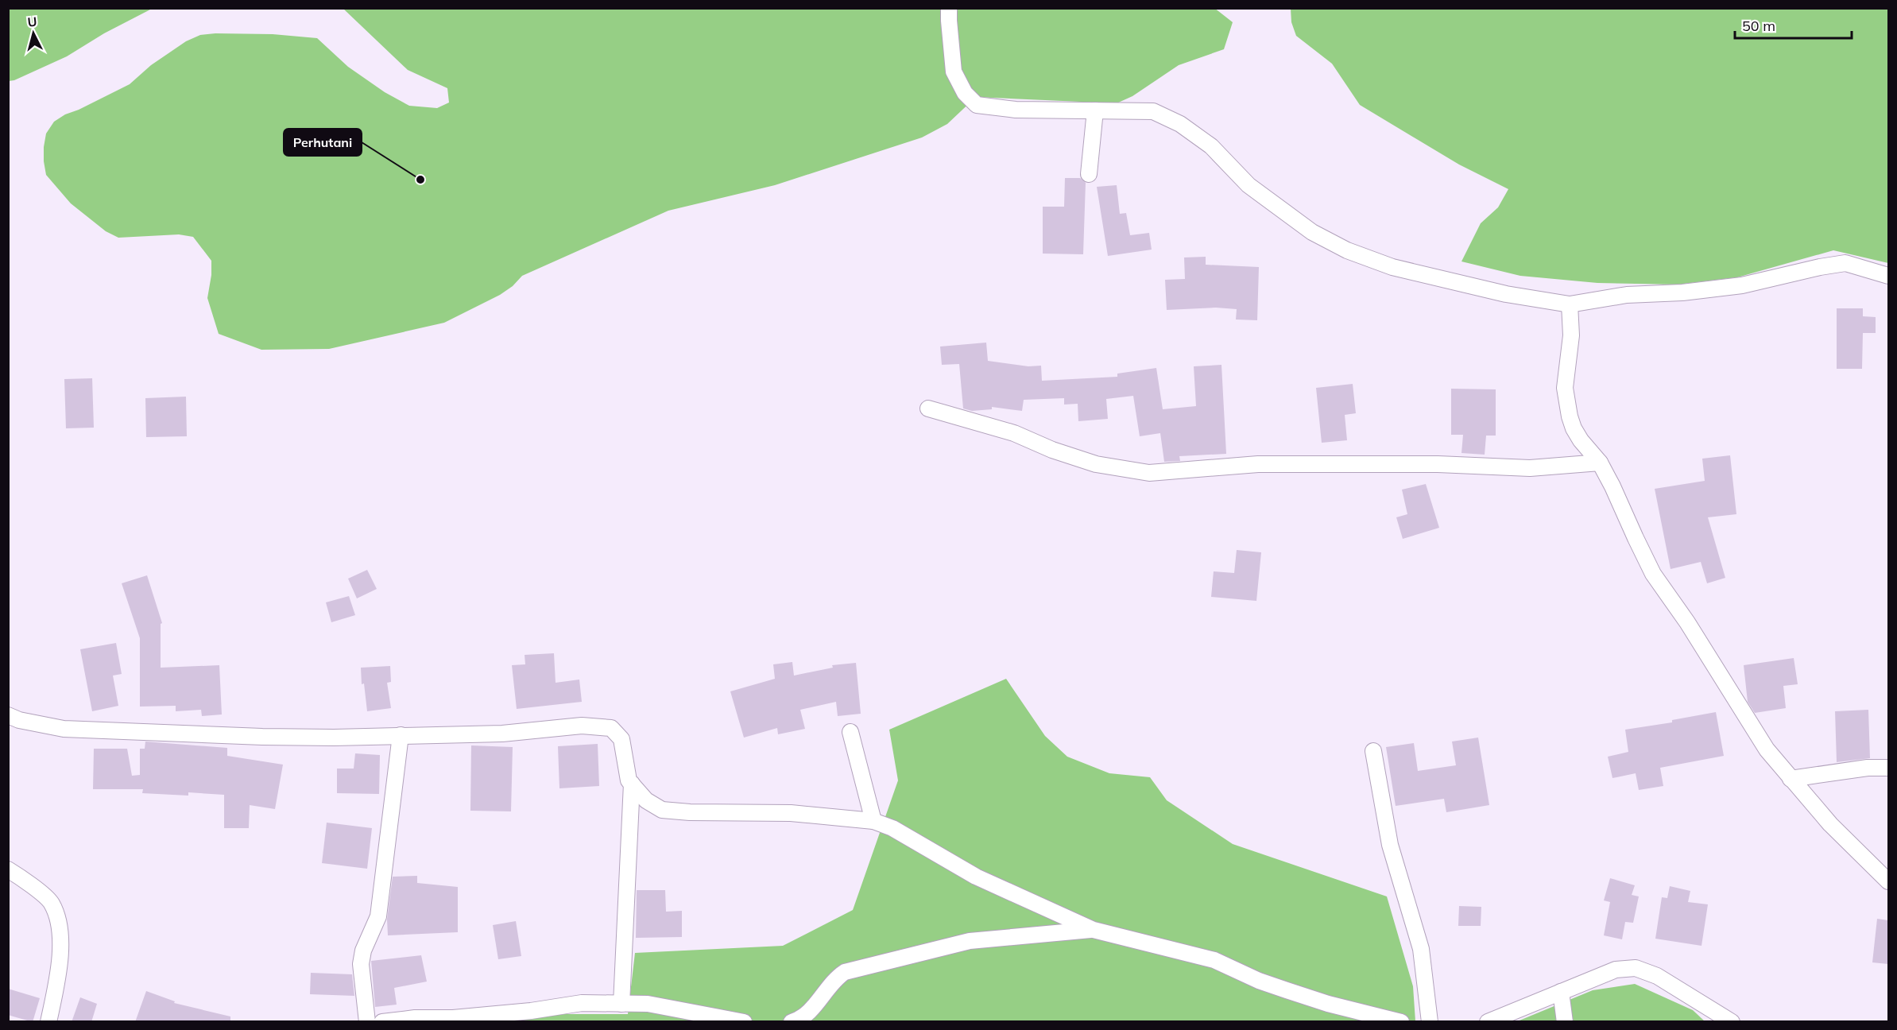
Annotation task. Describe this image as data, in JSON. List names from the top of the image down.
{
  "places": ["Perhutani"],
  "scale_bar": "50 m",
  "north": "top"
}
